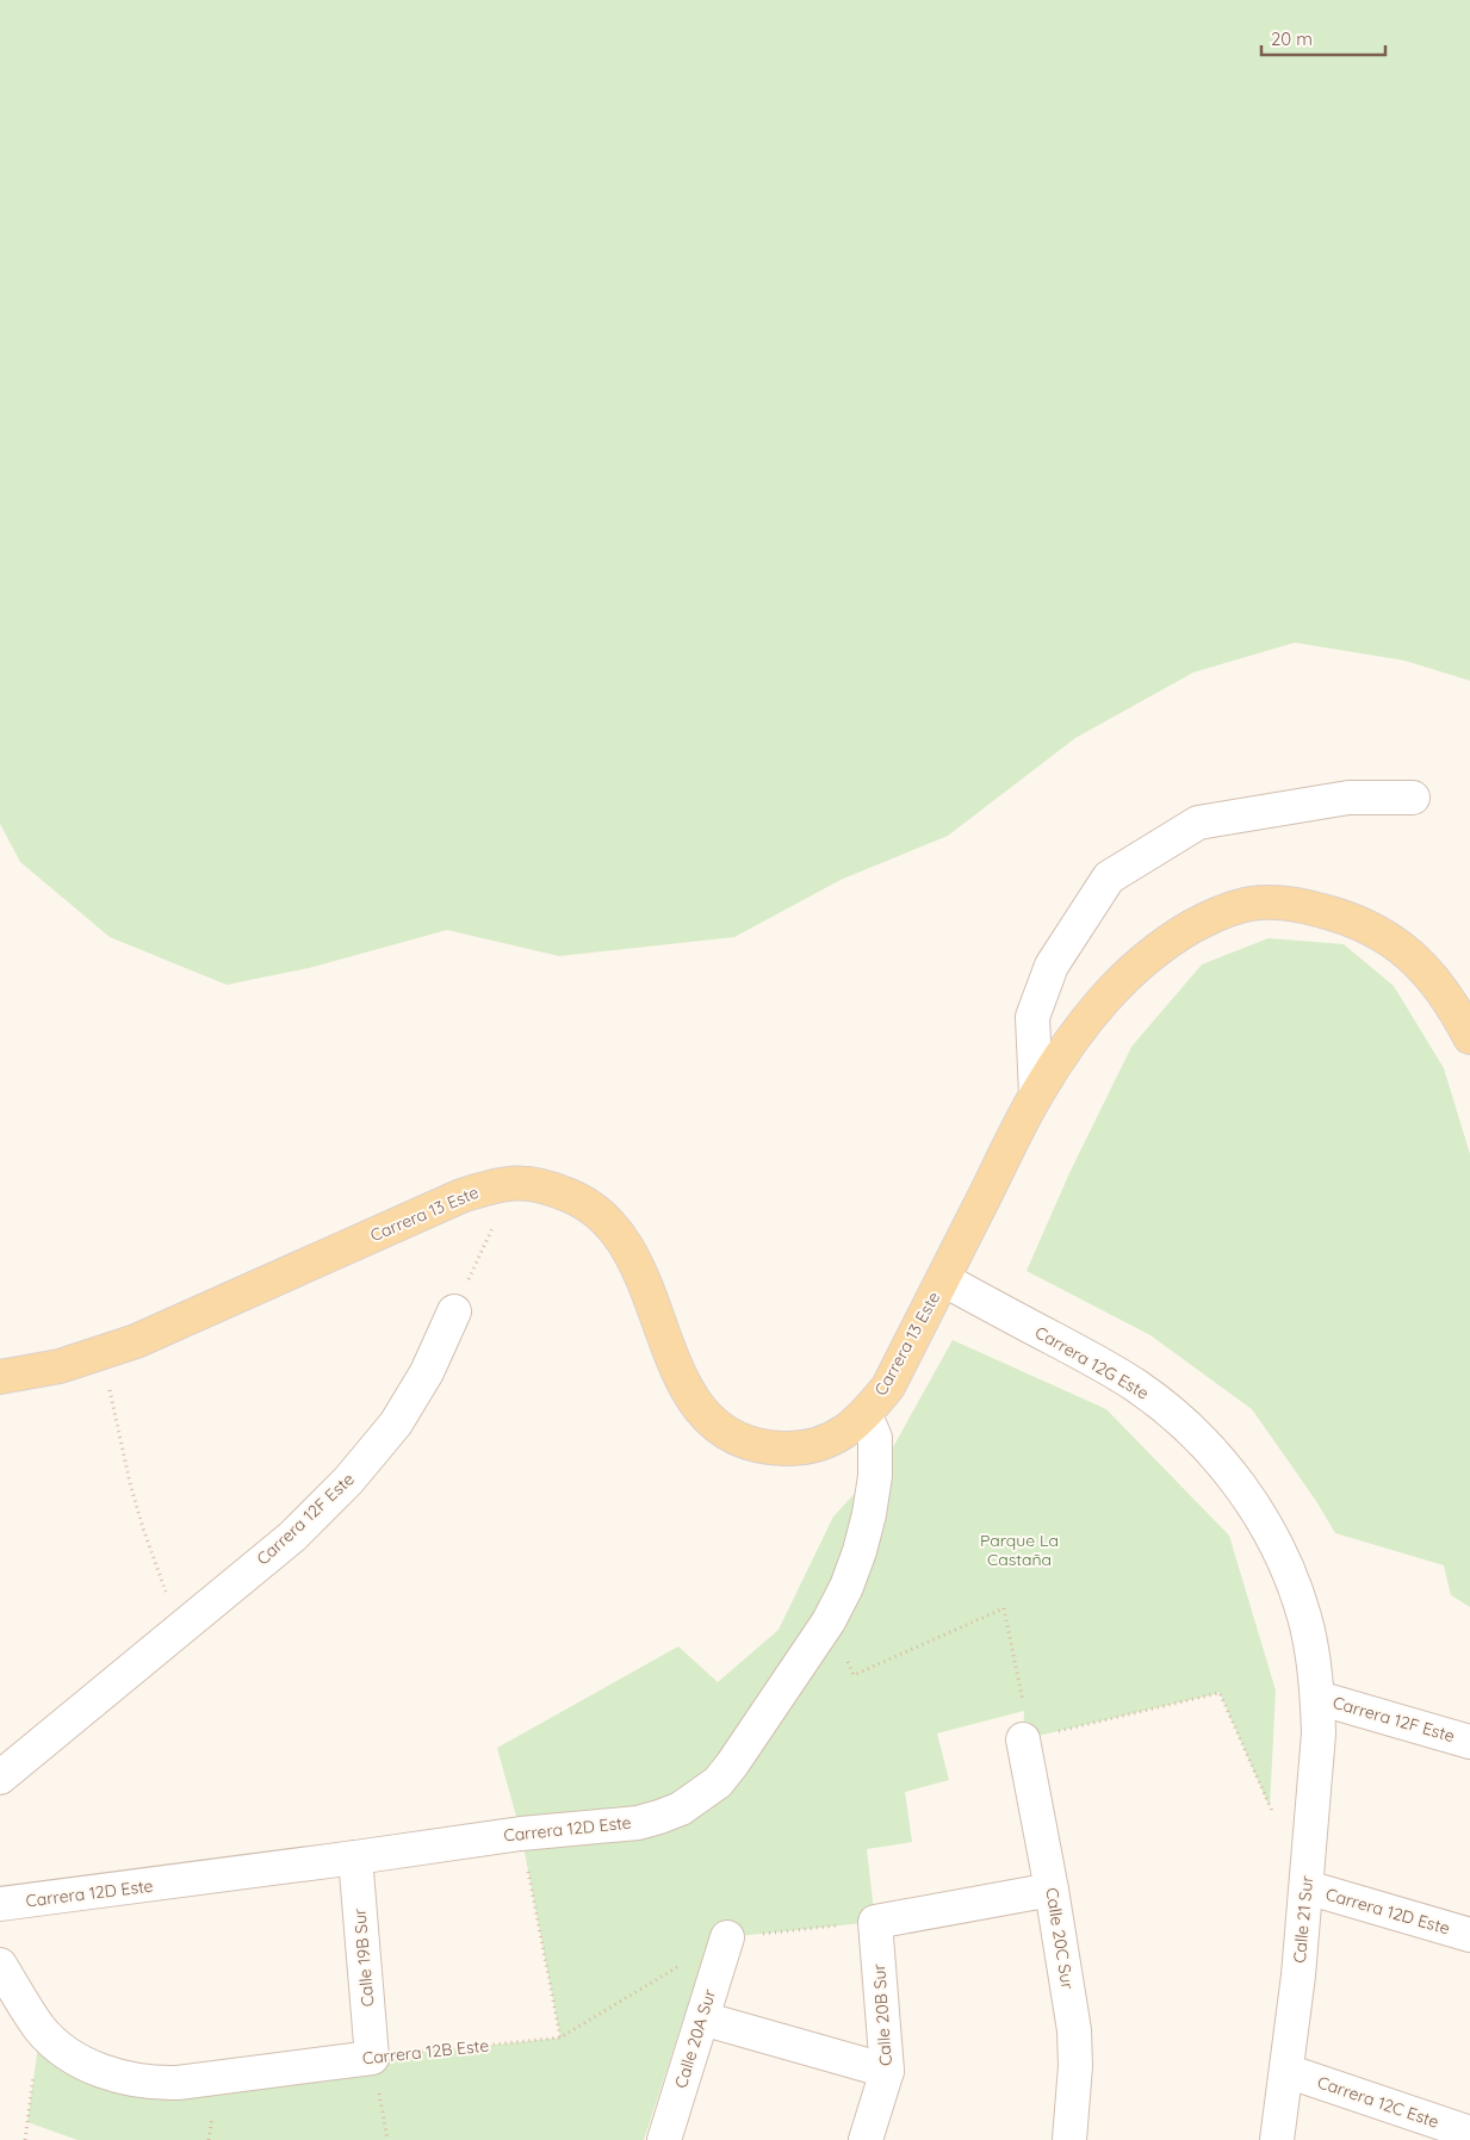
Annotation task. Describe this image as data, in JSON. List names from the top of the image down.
{
  "streets": {
    "main road": ["Carrera 13 Este"],
    "street": [
      "Carrera 12G Este",
      "Carrera 12F Este",
      "Carrera 12D Este",
      "Calle 21 Sur",
      "Calle 20C Sur",
      "Calle 19B Sur",
      "Calle 20B Sur",
      "Calle 20A Sur",
      "Carrera 12B Este",
      "Carrera 12C Este"
    ]
  },
  "crossings": [
    ["Carrera 13 Este", "Carrera 12G Este"],
    ["Carrera 13 Este", "Carrera 12D Este"],
    ["Carrera 12G Este", "Carrera 12F Este"],
    ["Carrera 12G Este", "Calle 21 Sur"],
    ["Carrera 12F Este", "Calle 21 Sur"],
    ["Carrera 12D Este", "Calle 21 Sur"],
    ["Carrera 12D Este", "Calle 19B Sur"],
    ["Calle 21 Sur", "Carrera 12C Este"],
    ["Calle 19B Sur", "Carrera 12B Este"],
    ["Calle 20B Sur", "Carrera 12B Este"],
    ["Calle 20A Sur", "Carrera 12B Este"]
  ],
  "parks": ["Parque La Castaña"],
  "scale_bar": "20 m"
}
